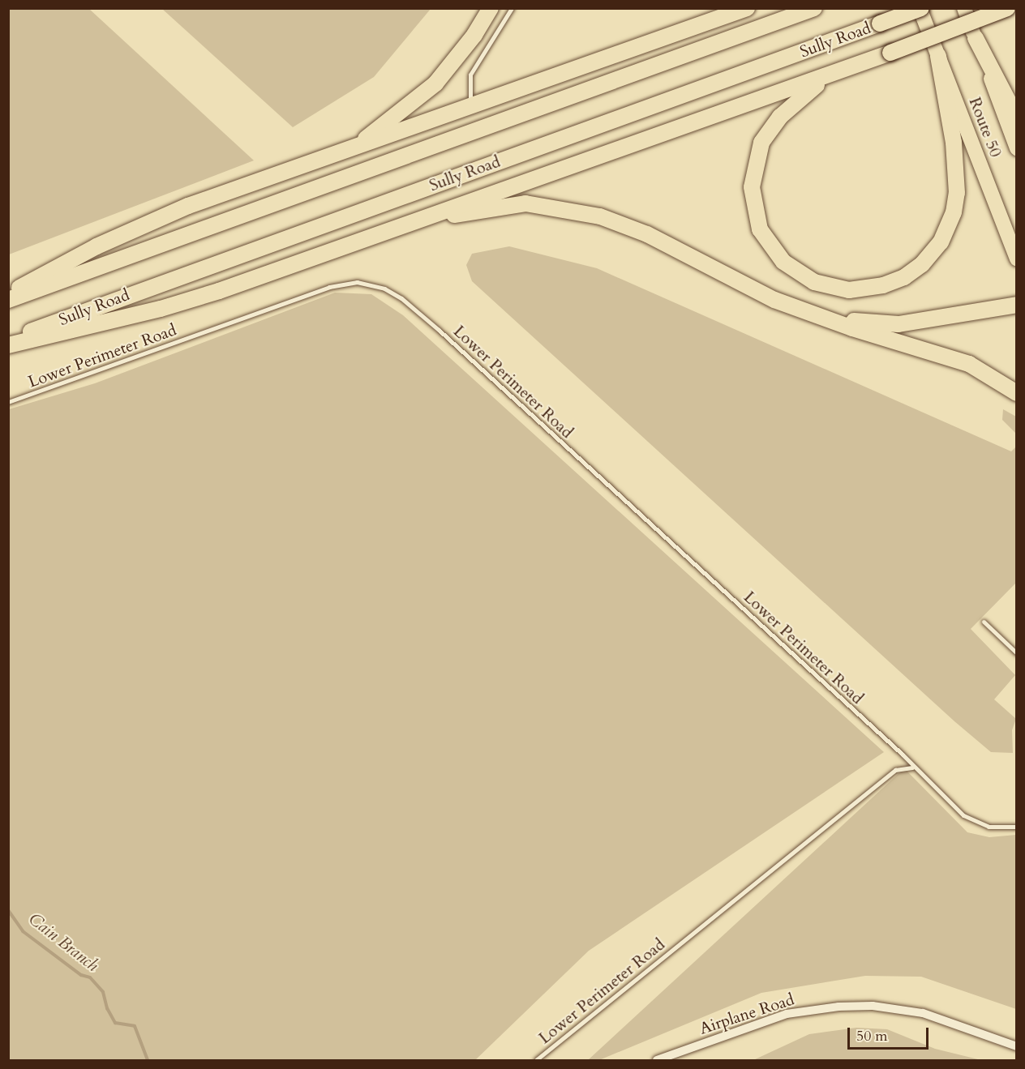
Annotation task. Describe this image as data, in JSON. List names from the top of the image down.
{
  "streets": {
    "highway": ["Sully Road", "Route 50"],
    "street": ["Airplane Road"],
    "lane": ["Lower Perimeter Road"]
  },
  "crossings": [
    ["Sully Road", "Route 50"]
  ],
  "water": ["Cain Branch"],
  "scale_bar": "50 m"
}
